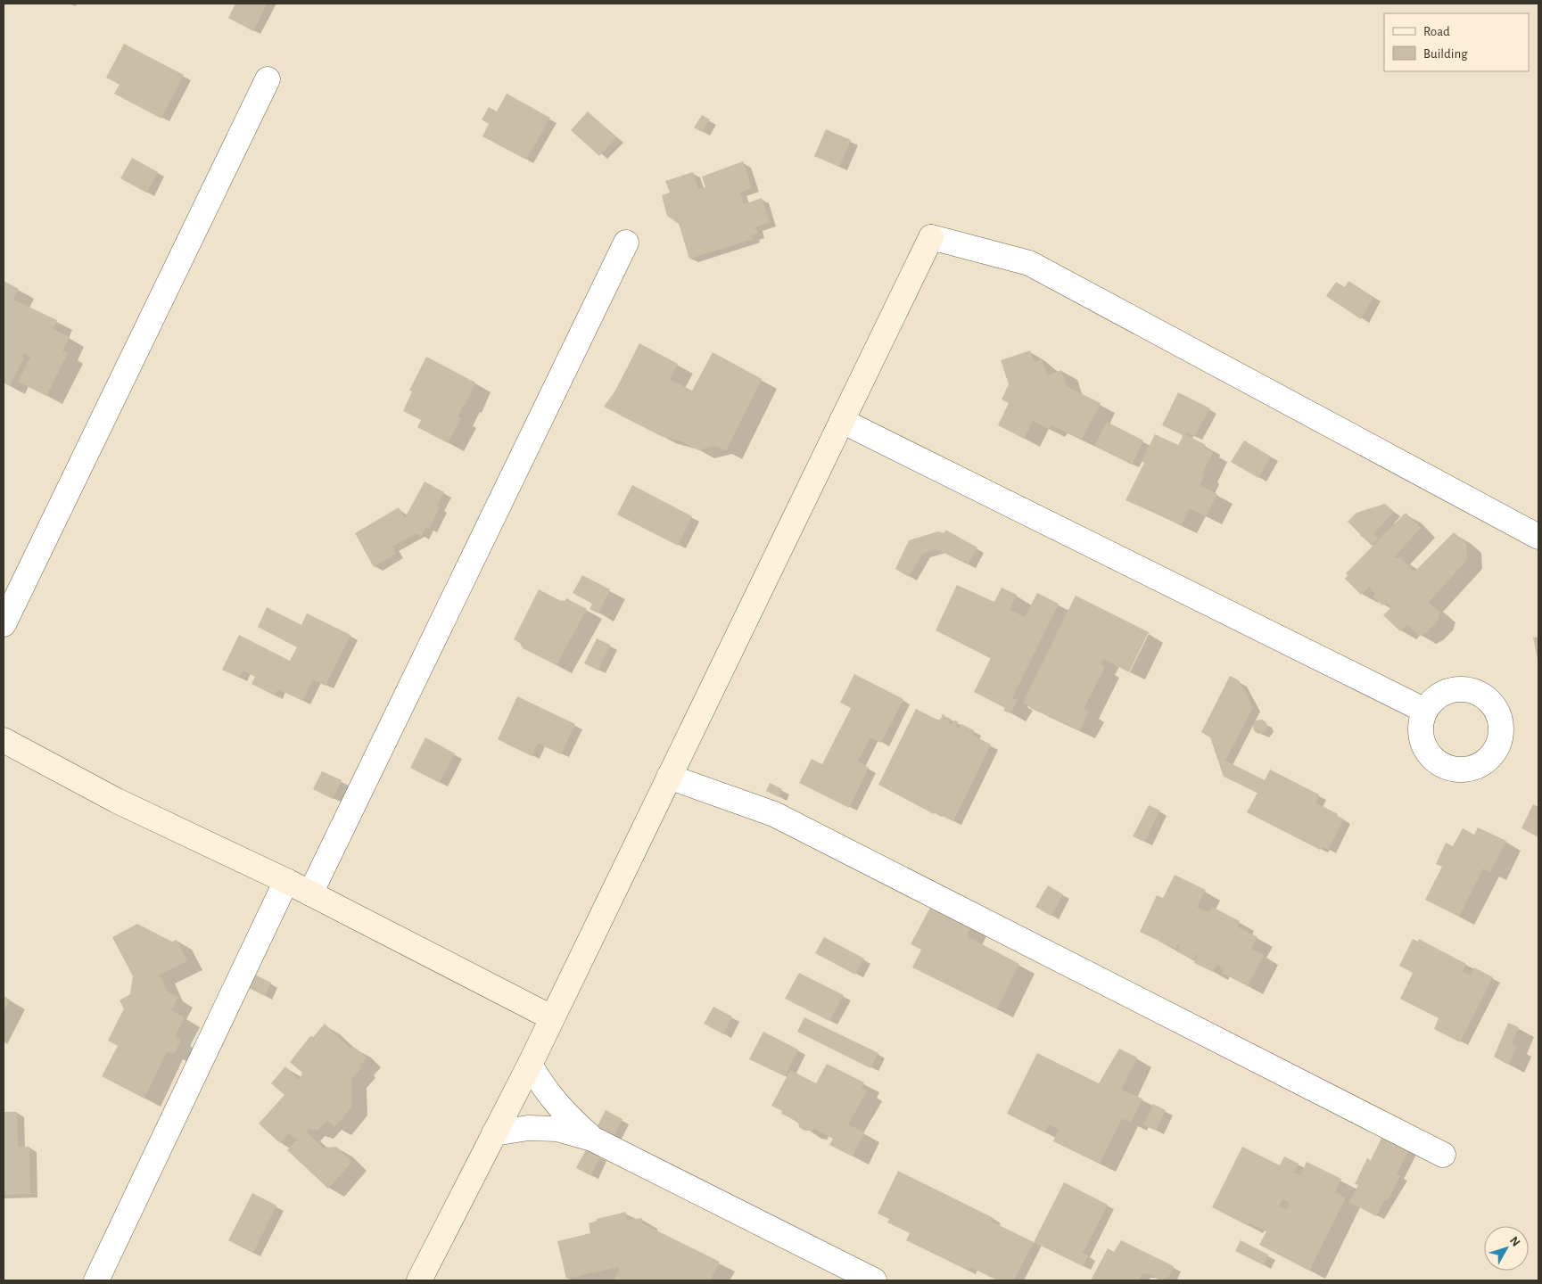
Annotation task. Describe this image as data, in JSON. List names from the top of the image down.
{
  "legend": ["Road", "Building"],
  "north": "top right"
}
